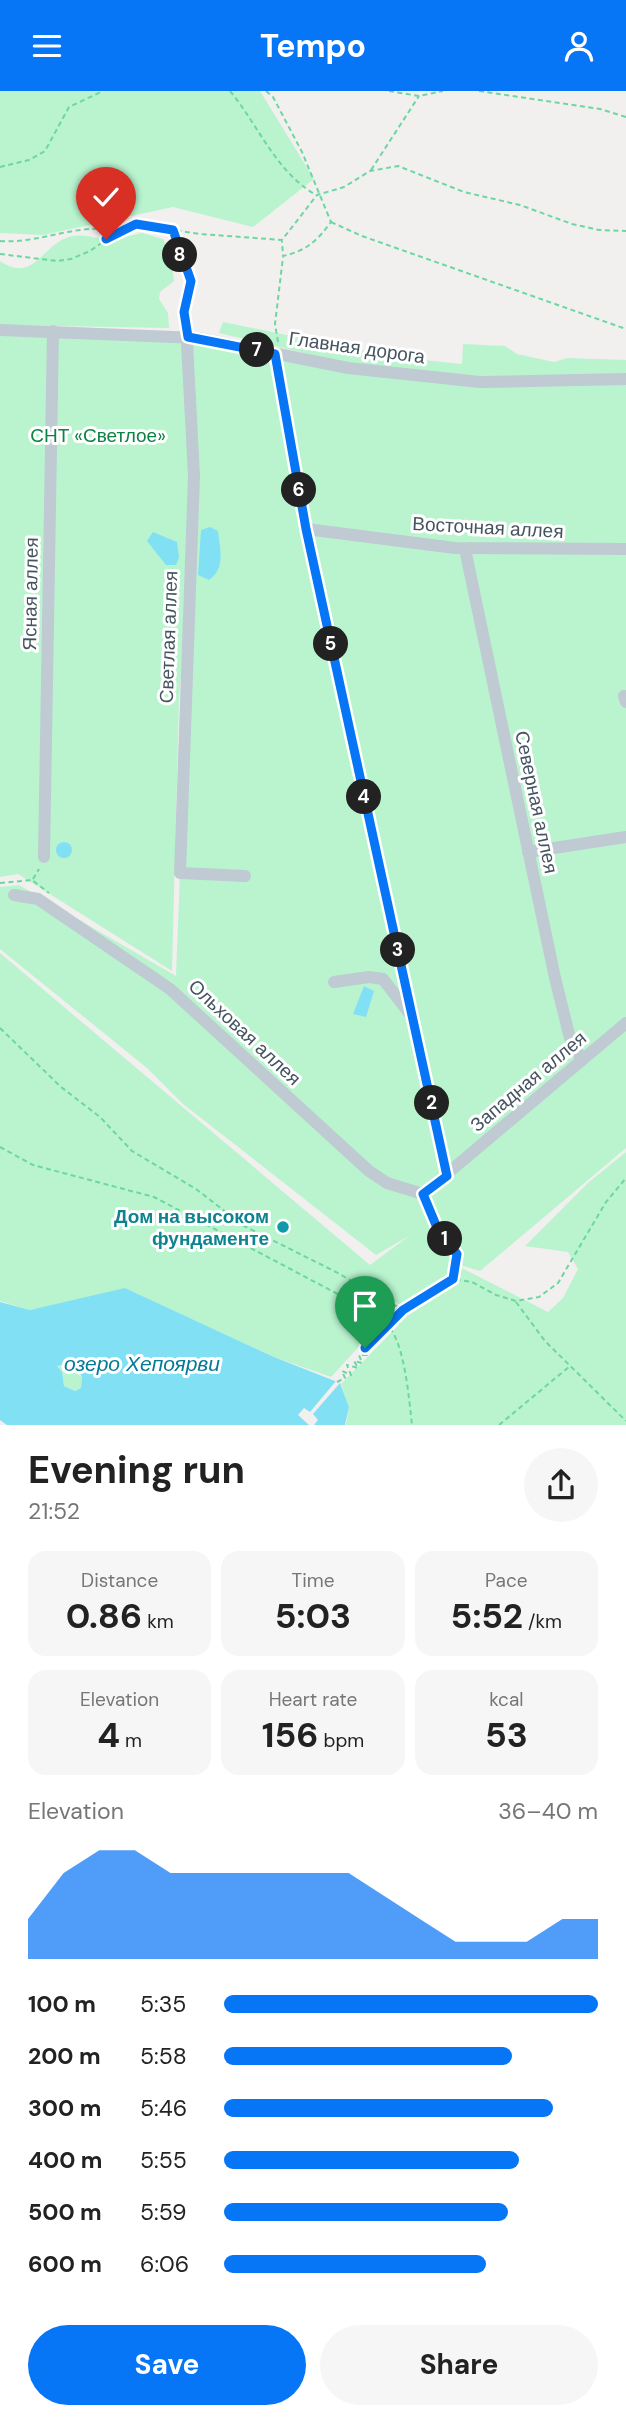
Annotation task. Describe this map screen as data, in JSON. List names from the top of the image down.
{
  "streets": {
    "street": [
      "Главная дорога",
      "Восточная аллея",
      "Ясная аллея",
      "Светлая аллея",
      "Северная аллея",
      "Ольховая аллея",
      "Западная аллея"
    ]
  },
  "crossings": [
    ["Главная дорога", "Ясная аллея"],
    ["Главная дорога", "Светлая аллея"],
    ["Восточная аллея", "Северная аллея"],
    ["Северная аллея", "Западная аллея"],
    ["Ольховая аллея", "Западная аллея"]
  ],
  "water": ["озеро Хепоярви"],
  "parks": ["СНТ «Светлое»"],
  "places": ["Дом на высоком фундаменте"],
  "page": {
    "header": "Tempo",
    "pins": [
      "8",
      "7",
      "6",
      "5",
      "4",
      "3",
      "2",
      "1"
    ],
    "heading": ["Evening run", "21:52"],
    "stats": [
      ["Distance", "0.86 km"],
      ["Time", "5:03"],
      ["Pace", "5:52 /km"],
      ["Elevation", "4 m"],
      ["Heart rate", "156 bpm"],
      ["kcal", "53"]
    ],
    "chart": ["Elevation", "36–40 m"],
    "list": [
      {
        "name": "100 m",
        "note": "5:35"
      },
      {
        "name": "200 m",
        "note": "5:58"
      },
      {
        "name": "300 m",
        "note": "5:46"
      },
      {
        "name": "400 m",
        "note": "5:55"
      },
      {
        "name": "500 m",
        "note": "5:59"
      },
      {
        "name": "600 m",
        "note": "6:06"
      }
    ],
    "buttons": ["Save", "Share"]
  }
}
